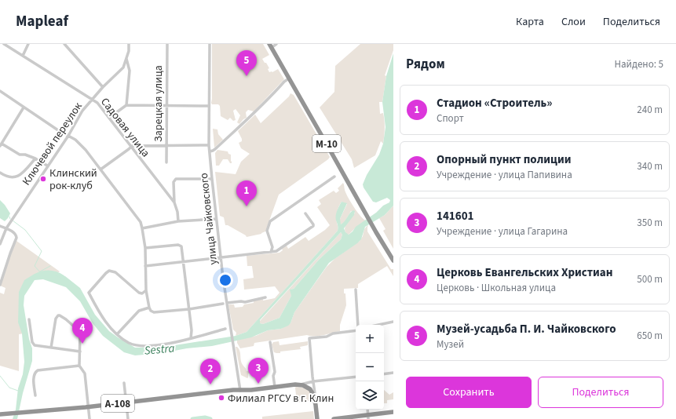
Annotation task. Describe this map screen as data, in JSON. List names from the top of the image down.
{
  "streets": {
    "highway": ["М-10", "А-108"],
    "street": [
      "Зарецкая улица",
      "Садовая улица",
      "Ключевой переулок",
      "улица Чайковского"
    ]
  },
  "crossings": [
    ["Садовая улица", "Ключевой переулок"],
    ["улица Чайковского", "А-108"]
  ],
  "water": ["Sestra"],
  "places": ["Клинский рок-клуб", "Филиал РГСУ в г. Клин"],
  "page": {
    "header": "Mapleaf",
    "nav": ["Карта", "Слои", "Поделиться"],
    "heading": ["Рядом", "Найдено: 5"],
    "pins": [
      "5",
      "1",
      "4",
      "3",
      "2"
    ],
    "list": [
      {
        "mark": "1",
        "name": "Стадион «Строитель»",
        "note": "Спорт",
        "value": "240 m"
      },
      {
        "mark": "2",
        "name": "Опорный пункт полиции",
        "note": "Учреждение · улица Папивина",
        "value": "340 m"
      },
      {
        "mark": "3",
        "name": "141601",
        "note": "Учреждение · улица Гагарина",
        "value": "350 m"
      },
      {
        "mark": "4",
        "name": "Церковь Евангельских Христиан",
        "note": "Церковь · Школьная улица",
        "value": "500 m"
      },
      {
        "mark": "5",
        "name": "Музей-усадьба П. И. Чайковского",
        "note": "Музей",
        "value": "650 m"
      }
    ],
    "map_buttons": ["+", "−"],
    "buttons": ["Сохранить", "Поделиться"]
  }
}
